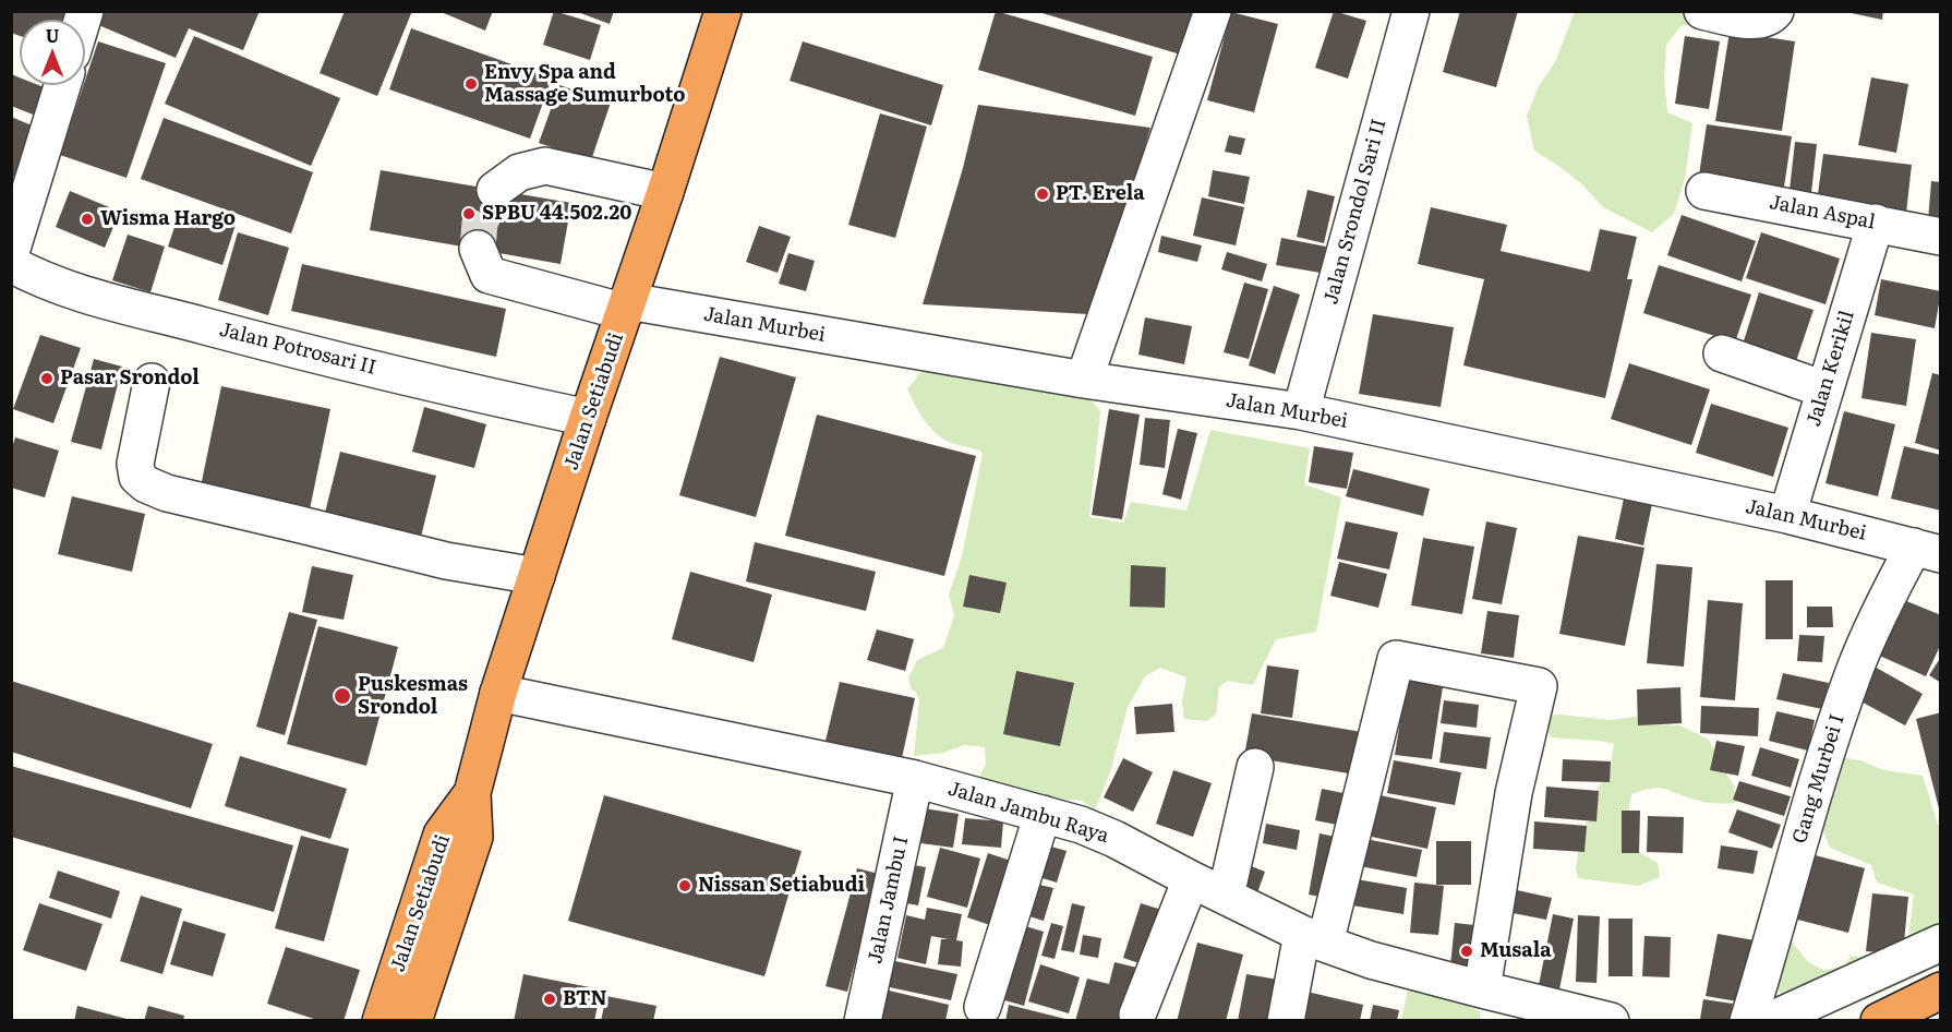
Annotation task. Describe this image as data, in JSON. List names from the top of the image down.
{
  "streets": {
    "highway": ["Jalan Setiabudi"],
    "street": [
      "Jalan Srondol Sari II",
      "Jalan Aspal",
      "Jalan Murbei",
      "Jalan Potrosari II",
      "Jalan Kerikil",
      "Gang Murbei I",
      "Jalan Jambu Raya",
      "Jalan Jambu I"
    ]
  },
  "crossings": [
    ["Jalan Srondol Sari II", "Jalan Murbei"],
    ["Jalan Aspal", "Jalan Kerikil"],
    ["Jalan Murbei", "Jalan Kerikil"],
    ["Jalan Murbei", "Jalan Setiabudi"],
    ["Jalan Murbei", "Gang Murbei I"],
    ["Jalan Potrosari II", "Jalan Setiabudi"],
    ["Jalan Setiabudi", "Jalan Jambu Raya"],
    ["Jalan Jambu Raya", "Jalan Jambu I"]
  ],
  "places": [
    "Envy Spa and Massage Sumurboto",
    "PT. Erela",
    "SPBU 44.502.20",
    "Wisma Hargo",
    "Pasar Srondol",
    "Puskesmas Srondol",
    "Nissan Setiabudi",
    "Musala",
    "BTN"
  ],
  "north": "top"
}
